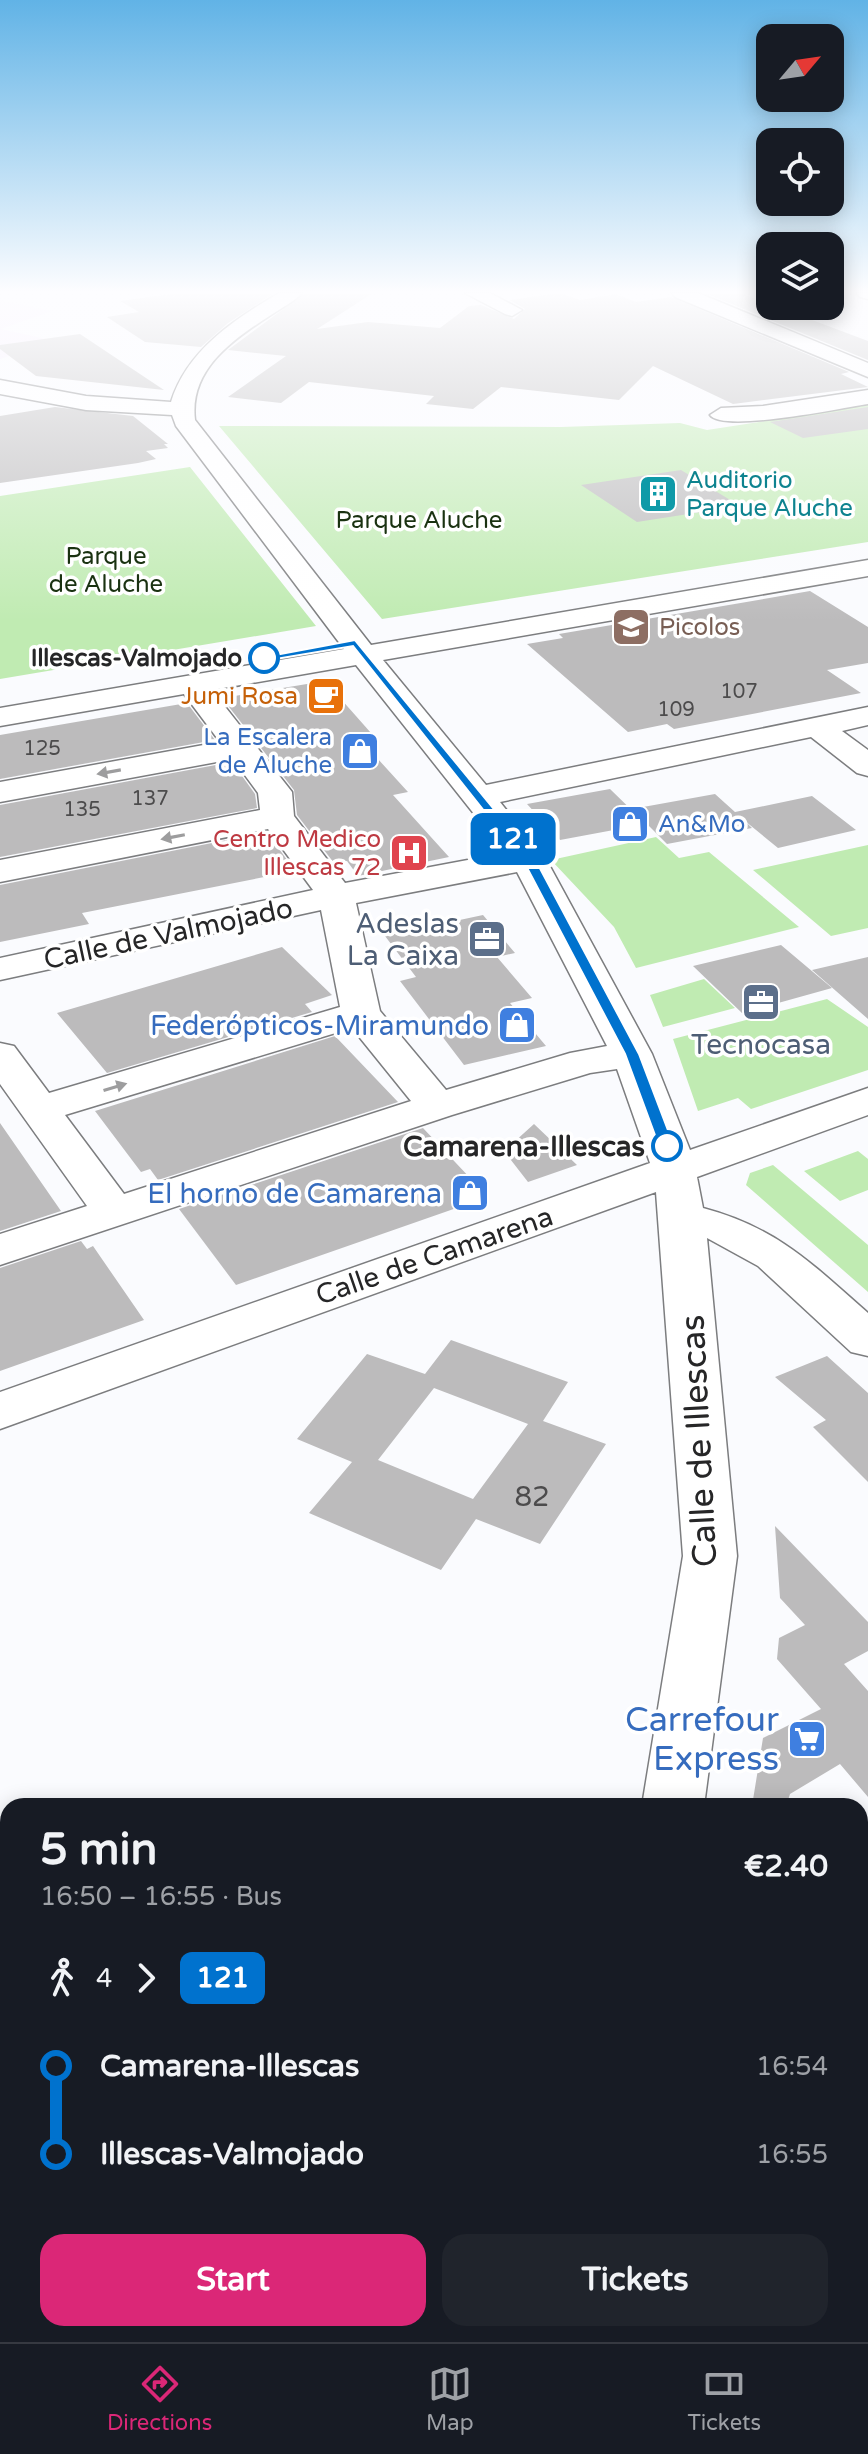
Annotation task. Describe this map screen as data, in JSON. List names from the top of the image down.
{
  "streets": {
    "street": ["Calle de Valmojado", "Calle de Camarena", "Calle de Illescas"]
  },
  "crossings": [
    ["Calle de Camarena", "Calle de Illescas"]
  ],
  "parks": ["Parque Aluche", "Parque de Aluche"],
  "places": {
    "building": ["Auditorio Parque Aluche"],
    "school or university": ["Picolos"],
    "other": ["Illescas-Valmojado", "Camarena-Illescas"],
    "cafe": ["Jumi Rosa"],
    "shop": [
      "La Escalera de Aluche",
      "An&Mo",
      "Federópticos-Miramundo",
      "El horno de Camarena"
    ],
    "hospital": ["Centro Medico Illescas 72"],
    "office": ["Adeslas La Caixa", "Tecnocasa"],
    "supermarket": ["Carrefour Express"]
  },
  "lines": ["bus line 121"],
  "house_numbers": [
    "107",
    "109",
    "125",
    "137",
    "135",
    "82"
  ],
  "north": "top right",
  "page": {
    "on_map": "121",
    "heading": ["5 min", "16:50 – 16:55 · Bus", "€2.40"],
    "legs": ["4", "121"],
    "list": [
      {
        "name": "Camarena-Illescas",
        "value": "16:54"
      },
      {
        "name": "Illescas-Valmojado",
        "value": "16:55"
      }
    ],
    "buttons": ["Start", "Tickets"],
    "tabs": ["Directions", "Map", "Tickets"]
  }
}
